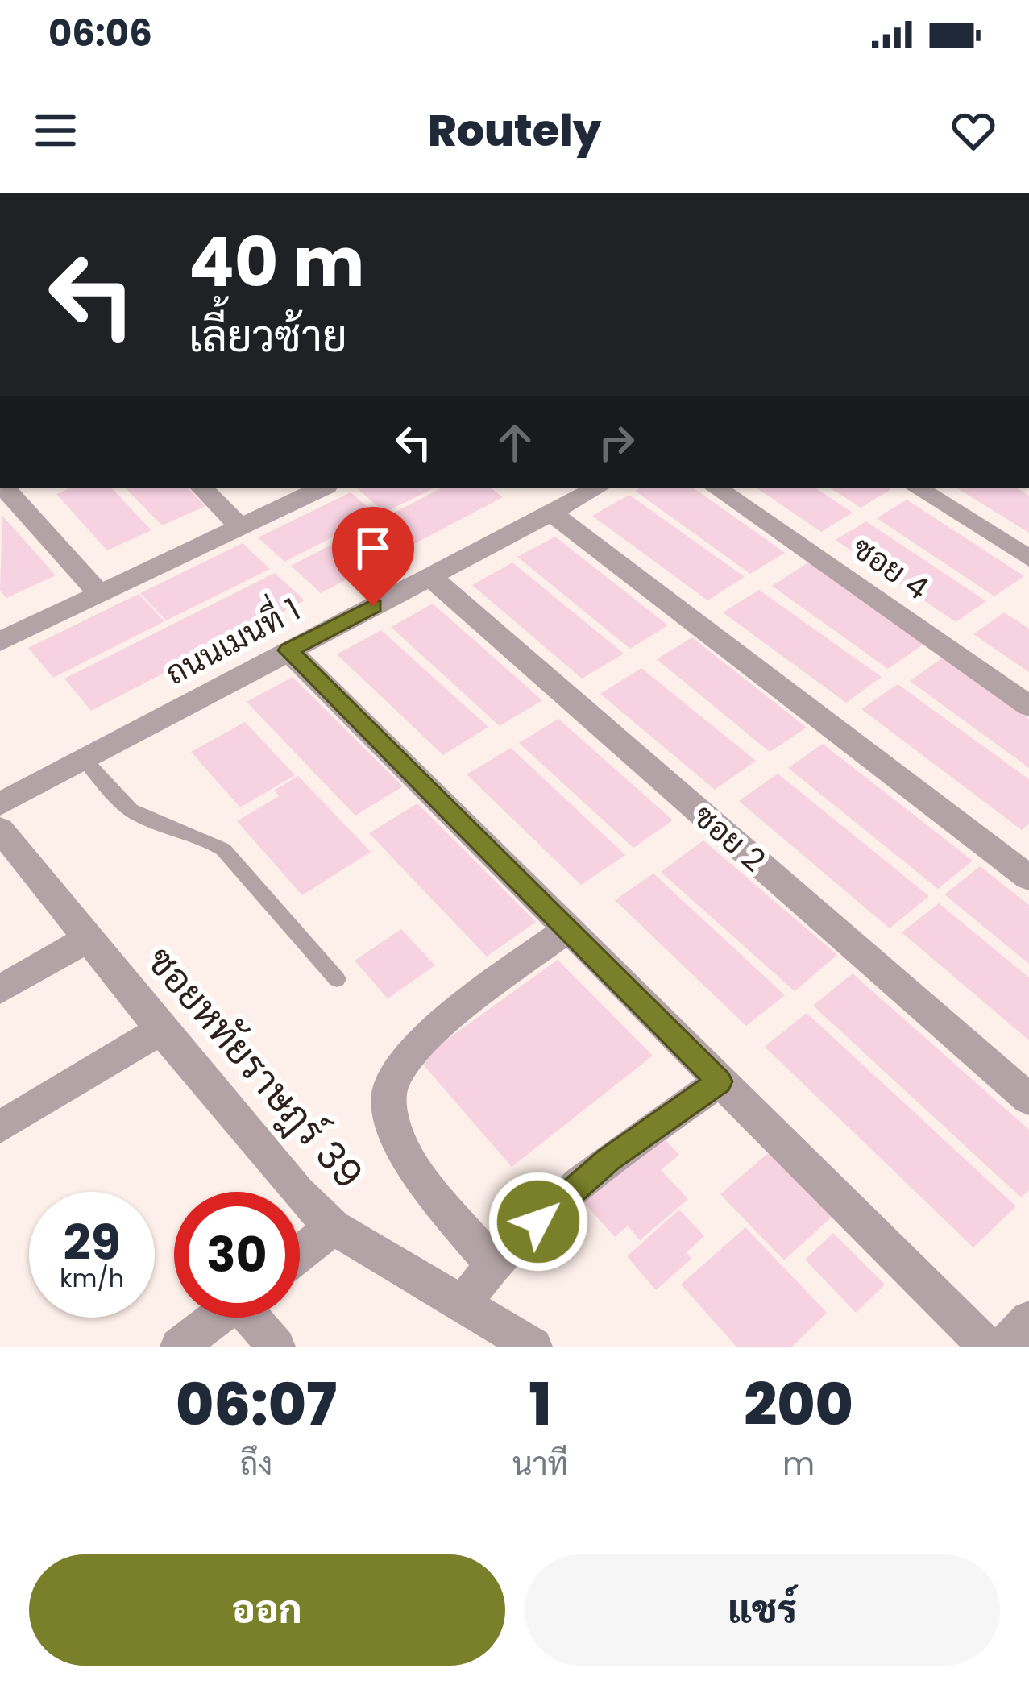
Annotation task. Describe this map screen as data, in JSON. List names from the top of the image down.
{
  "streets": {
    "street": [
      "ซอย 4",
      "ถนนเมนที่ 1",
      "ซอย 2",
      "ซอยหทัยราษฎร์ 39"
    ]
  },
  "crossings": [
    ["ถนนเมนที่ 1", "ซอย 2"]
  ],
  "page": {
    "status": "06:06",
    "header": "Routely",
    "turn": ["40 m", "เลี้ยวซ้าย"],
    "speed": "29 km/h",
    "limit": "30",
    "eta": [
      "06:07",
      "ถึง",
      "1",
      "นาที",
      "200",
      "m"
    ],
    "buttons": ["ออก", "แชร์"]
  }
}
